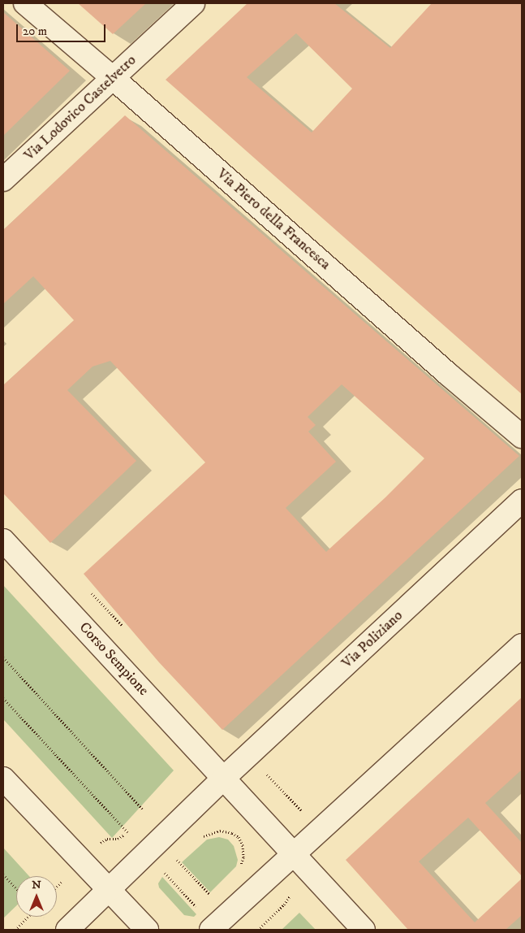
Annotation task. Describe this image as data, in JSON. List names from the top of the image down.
{
  "streets": {
    "street": [
      "Via Lodovico Castelvetro",
      "Via Piero della Francesca",
      "Via Poliziano",
      "Corso Sempione"
    ]
  },
  "crossings": [
    ["Via Lodovico Castelvetro", "Via Piero della Francesca"],
    ["Via Poliziano", "Corso Sempione"]
  ],
  "scale_bar": "20 m",
  "north": "top"
}
